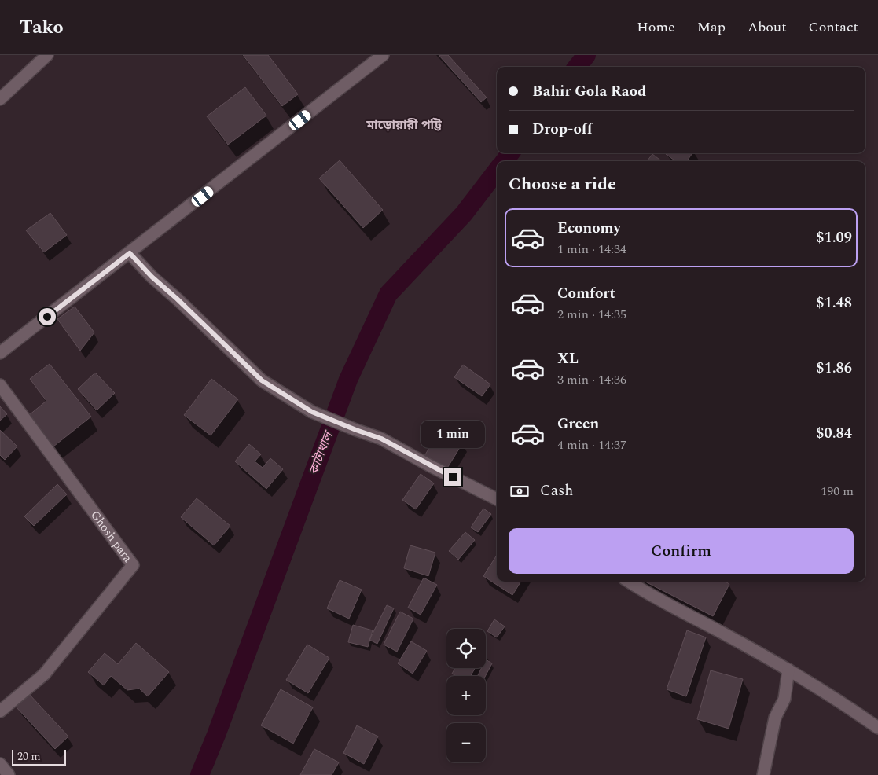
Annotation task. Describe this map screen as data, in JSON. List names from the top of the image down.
{
  "streets": {
    "street": ["Ghosh para"]
  },
  "districts": ["মাড়োয়ারী পট্টি"],
  "water": ["কাটাখাল"],
  "scale_bar": "20 m",
  "page": {
    "header": "Tako",
    "nav": [
      "Home",
      "Map",
      "About",
      "Contact"
    ],
    "banner": ["Bahir Gola Raod", "Drop-off"],
    "heading": "Choose a ride",
    "list": [
      {
        "name": "Economy",
        "note": "1 min · 14:34",
        "value": "$1.09"
      },
      {
        "name": "Comfort",
        "note": "2 min · 14:35",
        "value": "$1.48"
      },
      {
        "name": "XL",
        "note": "3 min · 14:36",
        "value": "$1.86"
      },
      {
        "name": "Green",
        "note": "4 min · 14:37",
        "value": "$0.84"
      }
    ],
    "bubble": "1 min",
    "pay": ["Cash", "190 m"],
    "buttons": "Confirm",
    "map_buttons": ["+", "−"],
    "scale": "20 m"
  }
}
